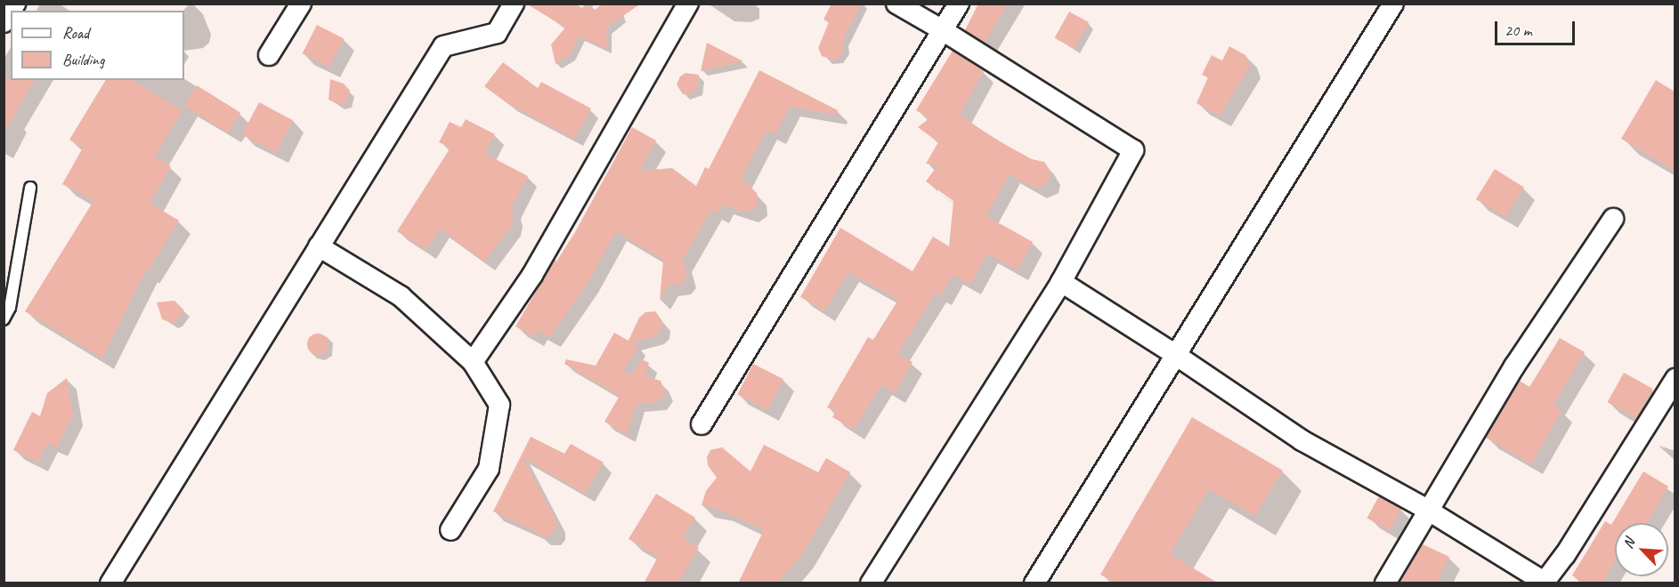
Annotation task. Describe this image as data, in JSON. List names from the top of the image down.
{
  "legend": ["Road", "Building"],
  "scale_bar": "20 m",
  "north": "top left"
}
